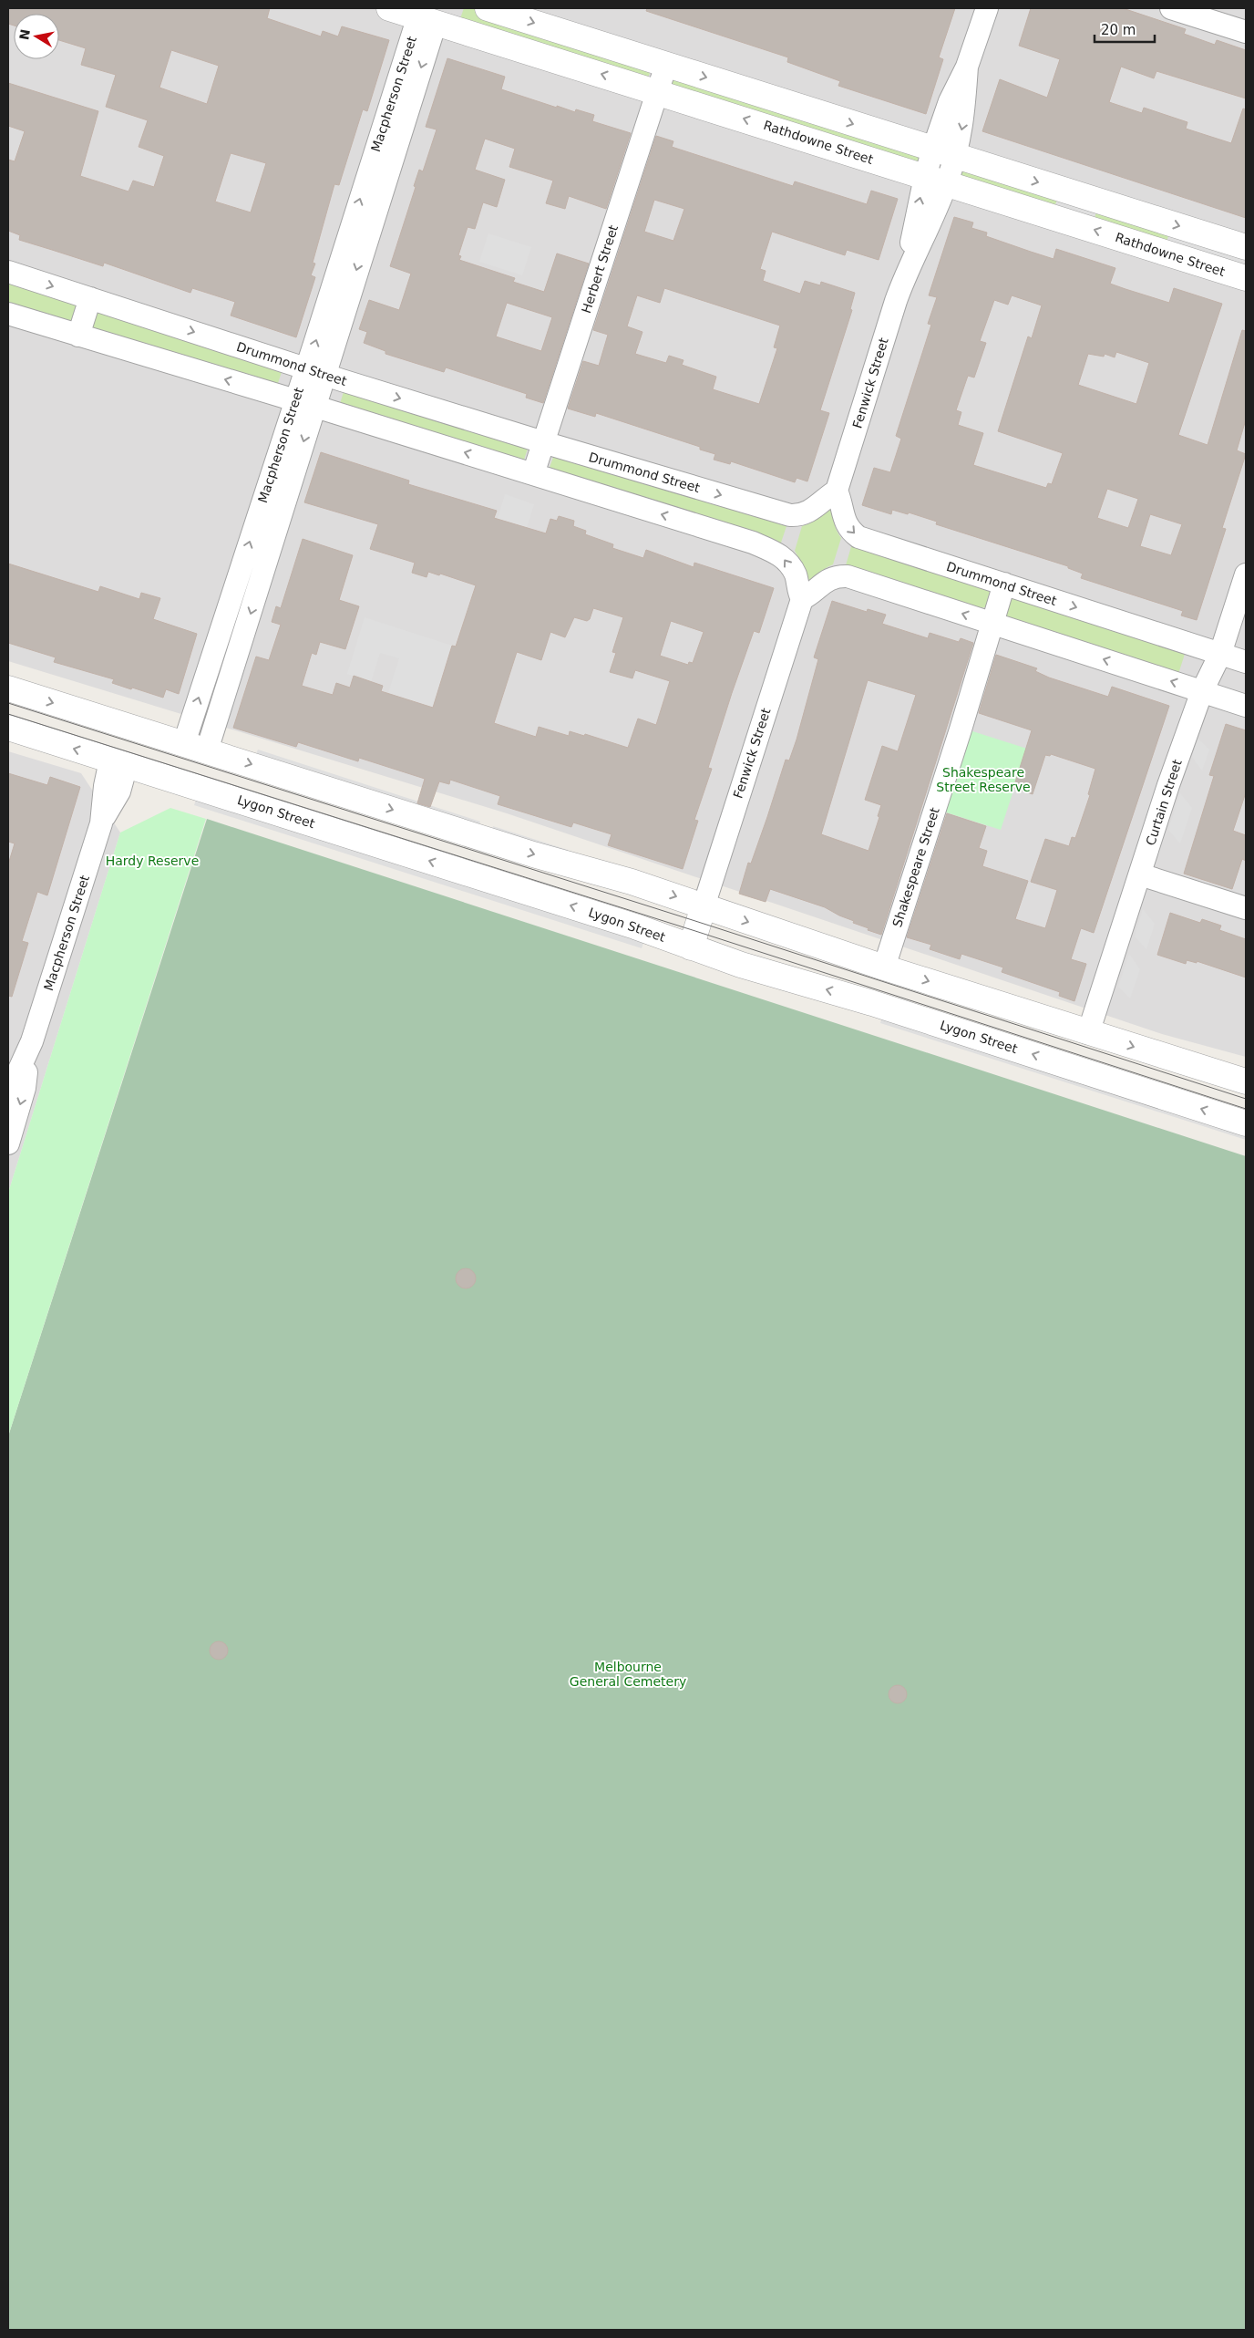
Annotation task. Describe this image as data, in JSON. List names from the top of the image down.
{
  "streets": {
    "street": [
      "Macpherson Street",
      "Rathdowne Street",
      "Herbert Street",
      "Drummond Street",
      "Fenwick Street",
      "Curtain Street",
      "Lygon Street",
      "Shakespeare Street"
    ]
  },
  "crossings": [
    ["Macpherson Street", "Rathdowne Street"],
    ["Macpherson Street", "Drummond Street"],
    ["Macpherson Street", "Lygon Street"],
    ["Rathdowne Street", "Herbert Street"],
    ["Rathdowne Street", "Fenwick Street"],
    ["Herbert Street", "Drummond Street"],
    ["Drummond Street", "Fenwick Street"],
    ["Drummond Street", "Curtain Street"],
    ["Drummond Street", "Shakespeare Street"]
  ],
  "parks": ["Shakespeare Street Reserve", "Hardy Reserve", "Melbourne General Cemetery"],
  "scale_bar": "20 m",
  "north": "left"
}
